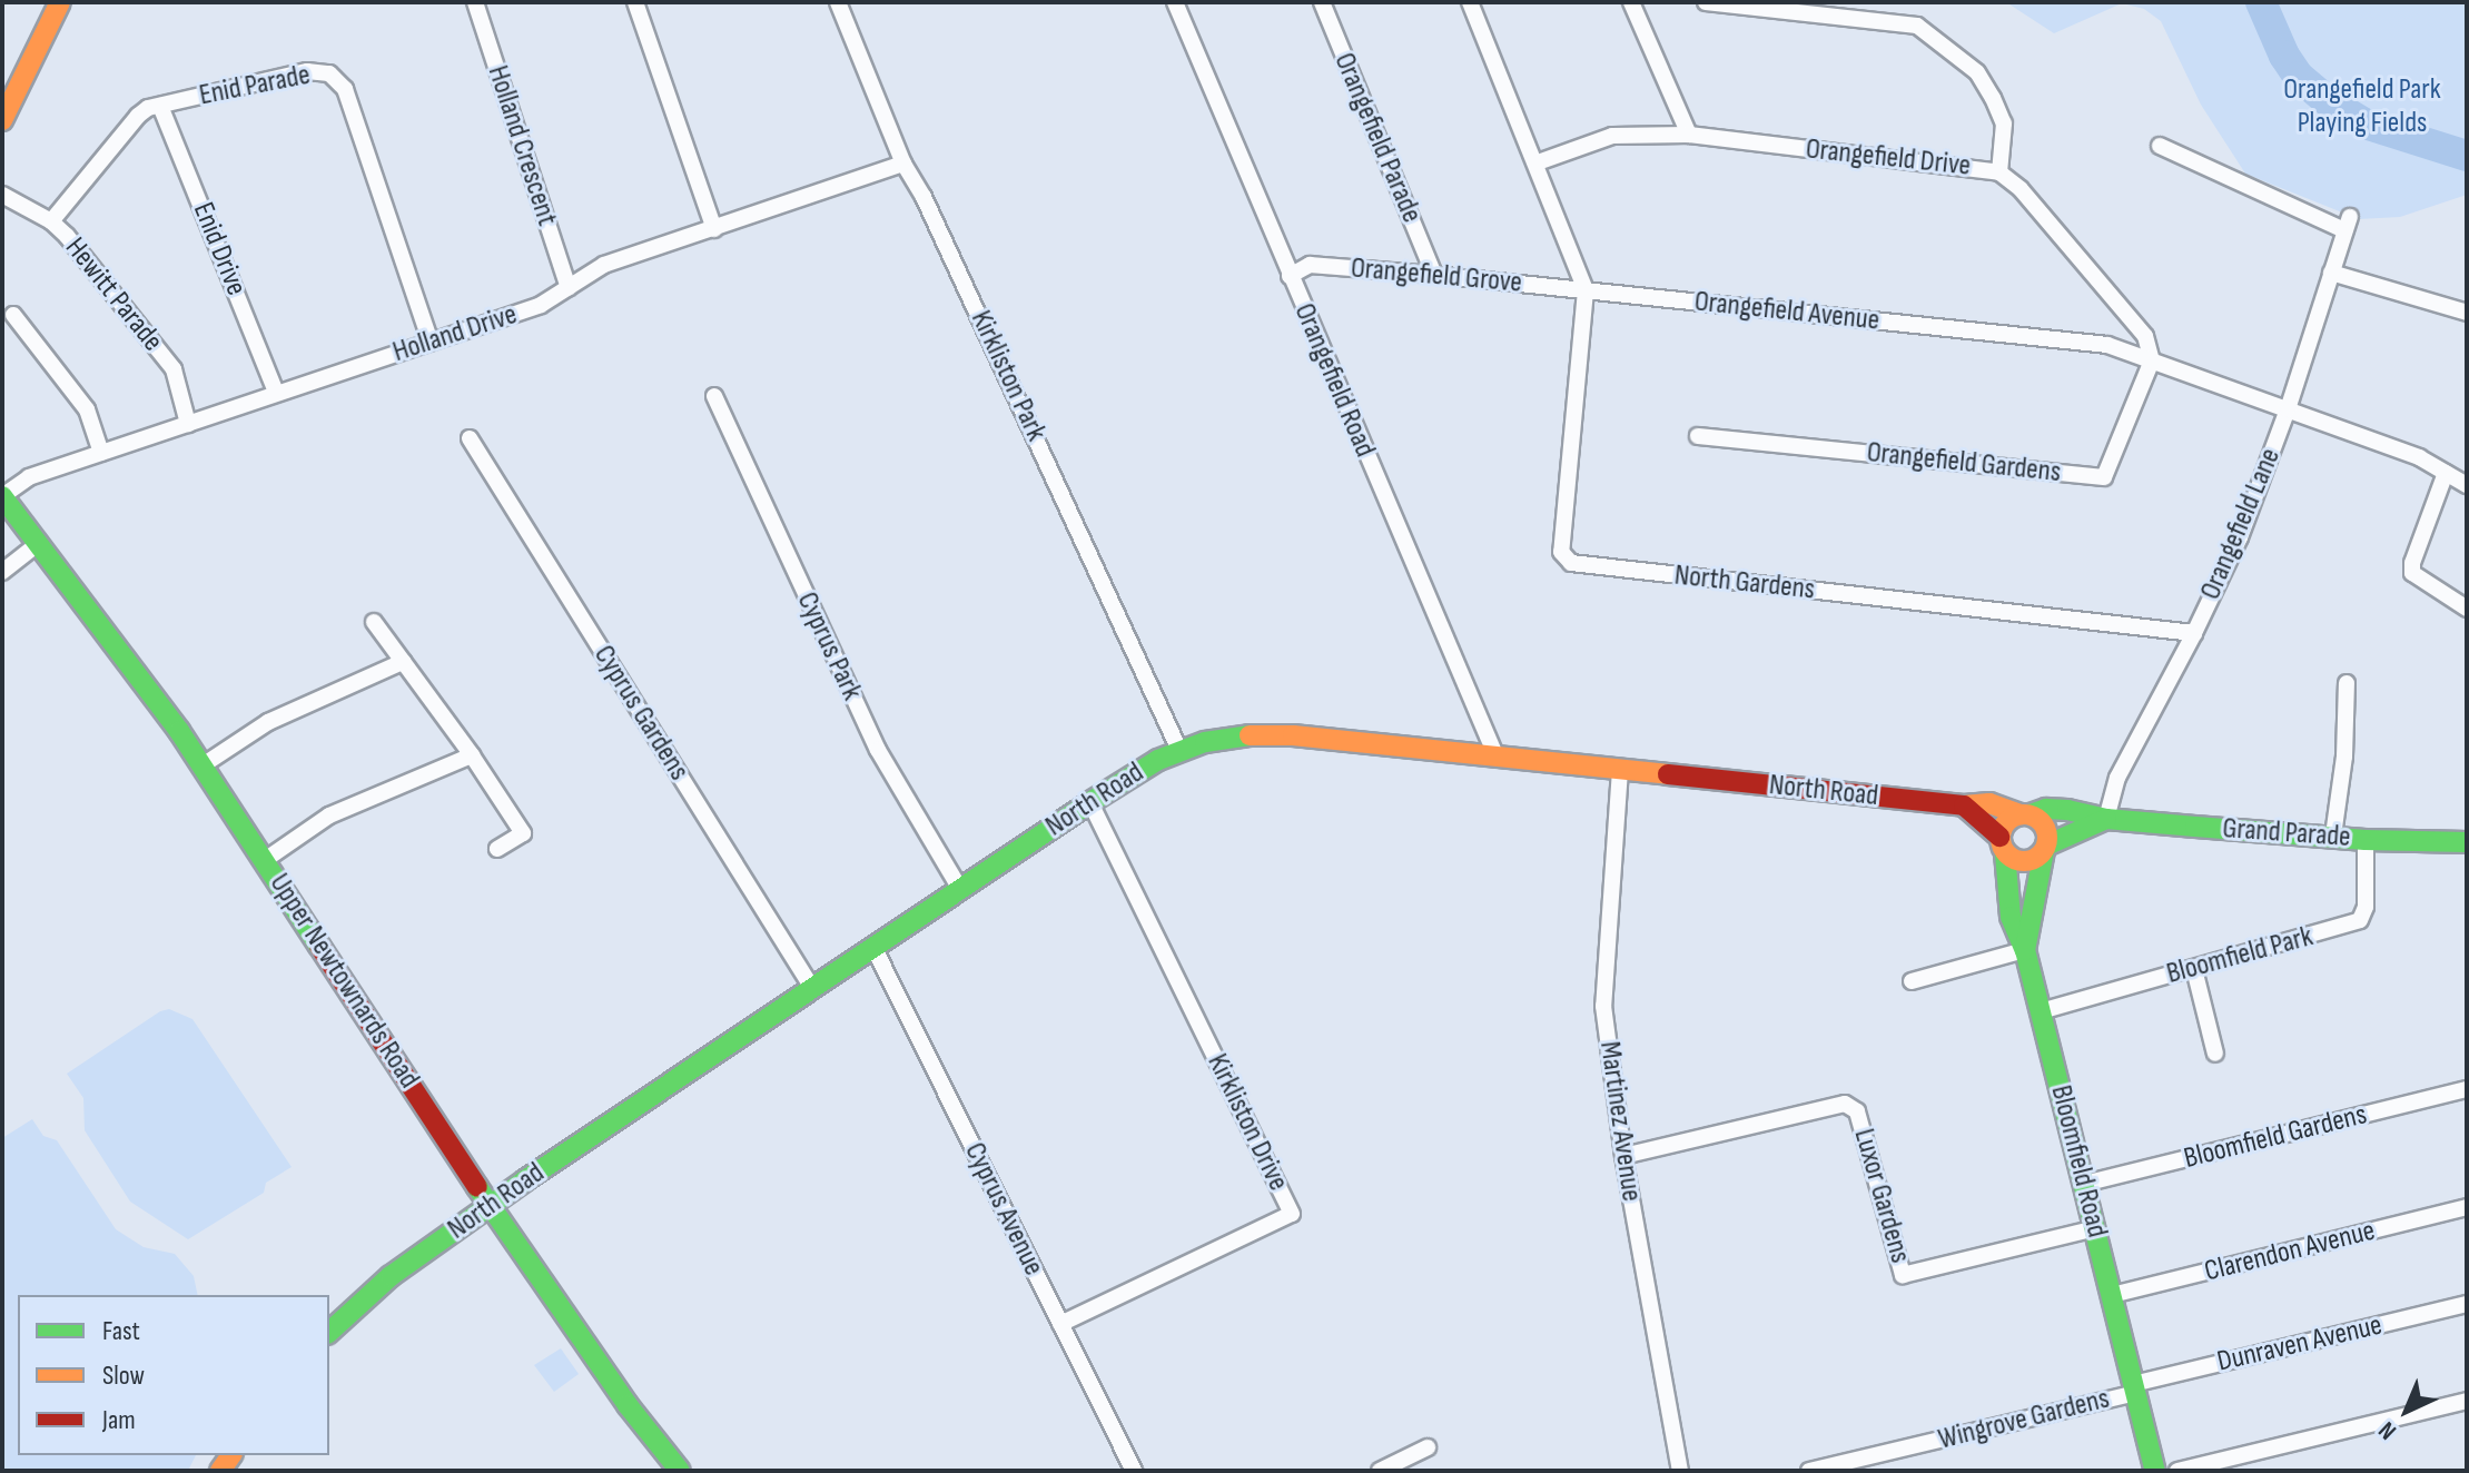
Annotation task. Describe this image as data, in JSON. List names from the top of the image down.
{
  "streets": {
    "street": [
      "Enid Parade",
      "Orangefield Parade",
      "Holland Crescent",
      "Orangefield Drive",
      "Enid Drive",
      "Orangefield Grove",
      "Hewitt Parade",
      "Orangefield Avenue",
      "Holland Drive",
      "Kirkliston Park",
      "Orangefield Road",
      "Orangefield Gardens",
      "Orangefield Lane",
      "North Gardens",
      "Cyprus Park",
      "Cyprus Gardens",
      "North Road",
      "Grand Parade",
      "Bloomfield Park",
      "Upper Newtownards Road",
      "Martinez Avenue",
      "Kirkliston Drive",
      "Bloomfield Gardens",
      "Bloomfield Road",
      "Luxor Gardens",
      "Cyprus Avenue",
      "Clarendon Avenue",
      "Dunraven Avenue",
      "Wingrove Gardens"
    ]
  },
  "crossings": [
    ["Enid Parade", "Enid Drive"],
    ["Enid Parade", "Hewitt Parade"],
    ["Enid Parade", "Holland Drive"],
    ["Orangefield Parade", "Orangefield Grove"],
    ["Holland Crescent", "Holland Drive"],
    ["Orangefield Drive", "Orangefield Avenue"],
    ["Orangefield Drive", "Orangefield Gardens"],
    ["Enid Drive", "Holland Drive"],
    ["Orangefield Grove", "Orangefield Avenue"],
    ["Orangefield Grove", "Orangefield Road"],
    ["Orangefield Grove", "North Gardens"],
    ["Hewitt Parade", "Holland Drive"],
    ["Orangefield Avenue", "Orangefield Gardens"],
    ["Orangefield Avenue", "Orangefield Lane"],
    ["Orangefield Avenue", "North Gardens"],
    ["Holland Drive", "Kirkliston Park"],
    ["Holland Drive", "Upper Newtownards Road"],
    ["Kirkliston Park", "North Road"],
    ["Orangefield Road", "North Road"],
    ["Orangefield Lane", "North Gardens"],
    ["Orangefield Lane", "Grand Parade"],
    ["Cyprus Park", "North Road"],
    ["Cyprus Gardens", "North Road"],
    ["North Road", "Grand Parade"],
    ["North Road", "Upper Newtownards Road"],
    ["North Road", "Martinez Avenue"],
    ["North Road", "Kirkliston Drive"],
    ["North Road", "Bloomfield Road"],
    ["North Road", "Cyprus Avenue"],
    ["Grand Parade", "Bloomfield Park"],
    ["Grand Parade", "Bloomfield Road"],
    ["Bloomfield Park", "Bloomfield Road"],
    ["Martinez Avenue", "Luxor Gardens"],
    ["Kirkliston Drive", "Cyprus Avenue"],
    ["Bloomfield Gardens", "Bloomfield Road"],
    ["Bloomfield Road", "Luxor Gardens"],
    ["Bloomfield Road", "Clarendon Avenue"],
    ["Bloomfield Road", "Dunraven Avenue"],
    ["Bloomfield Road", "Wingrove Gardens"],
    ["Dunraven Avenue", "Wingrove Gardens"]
  ],
  "parks": ["Orangefield Park Playing Fields"],
  "legend": ["Fast", "Slow", "Jam"],
  "north": "bottom left"
}
